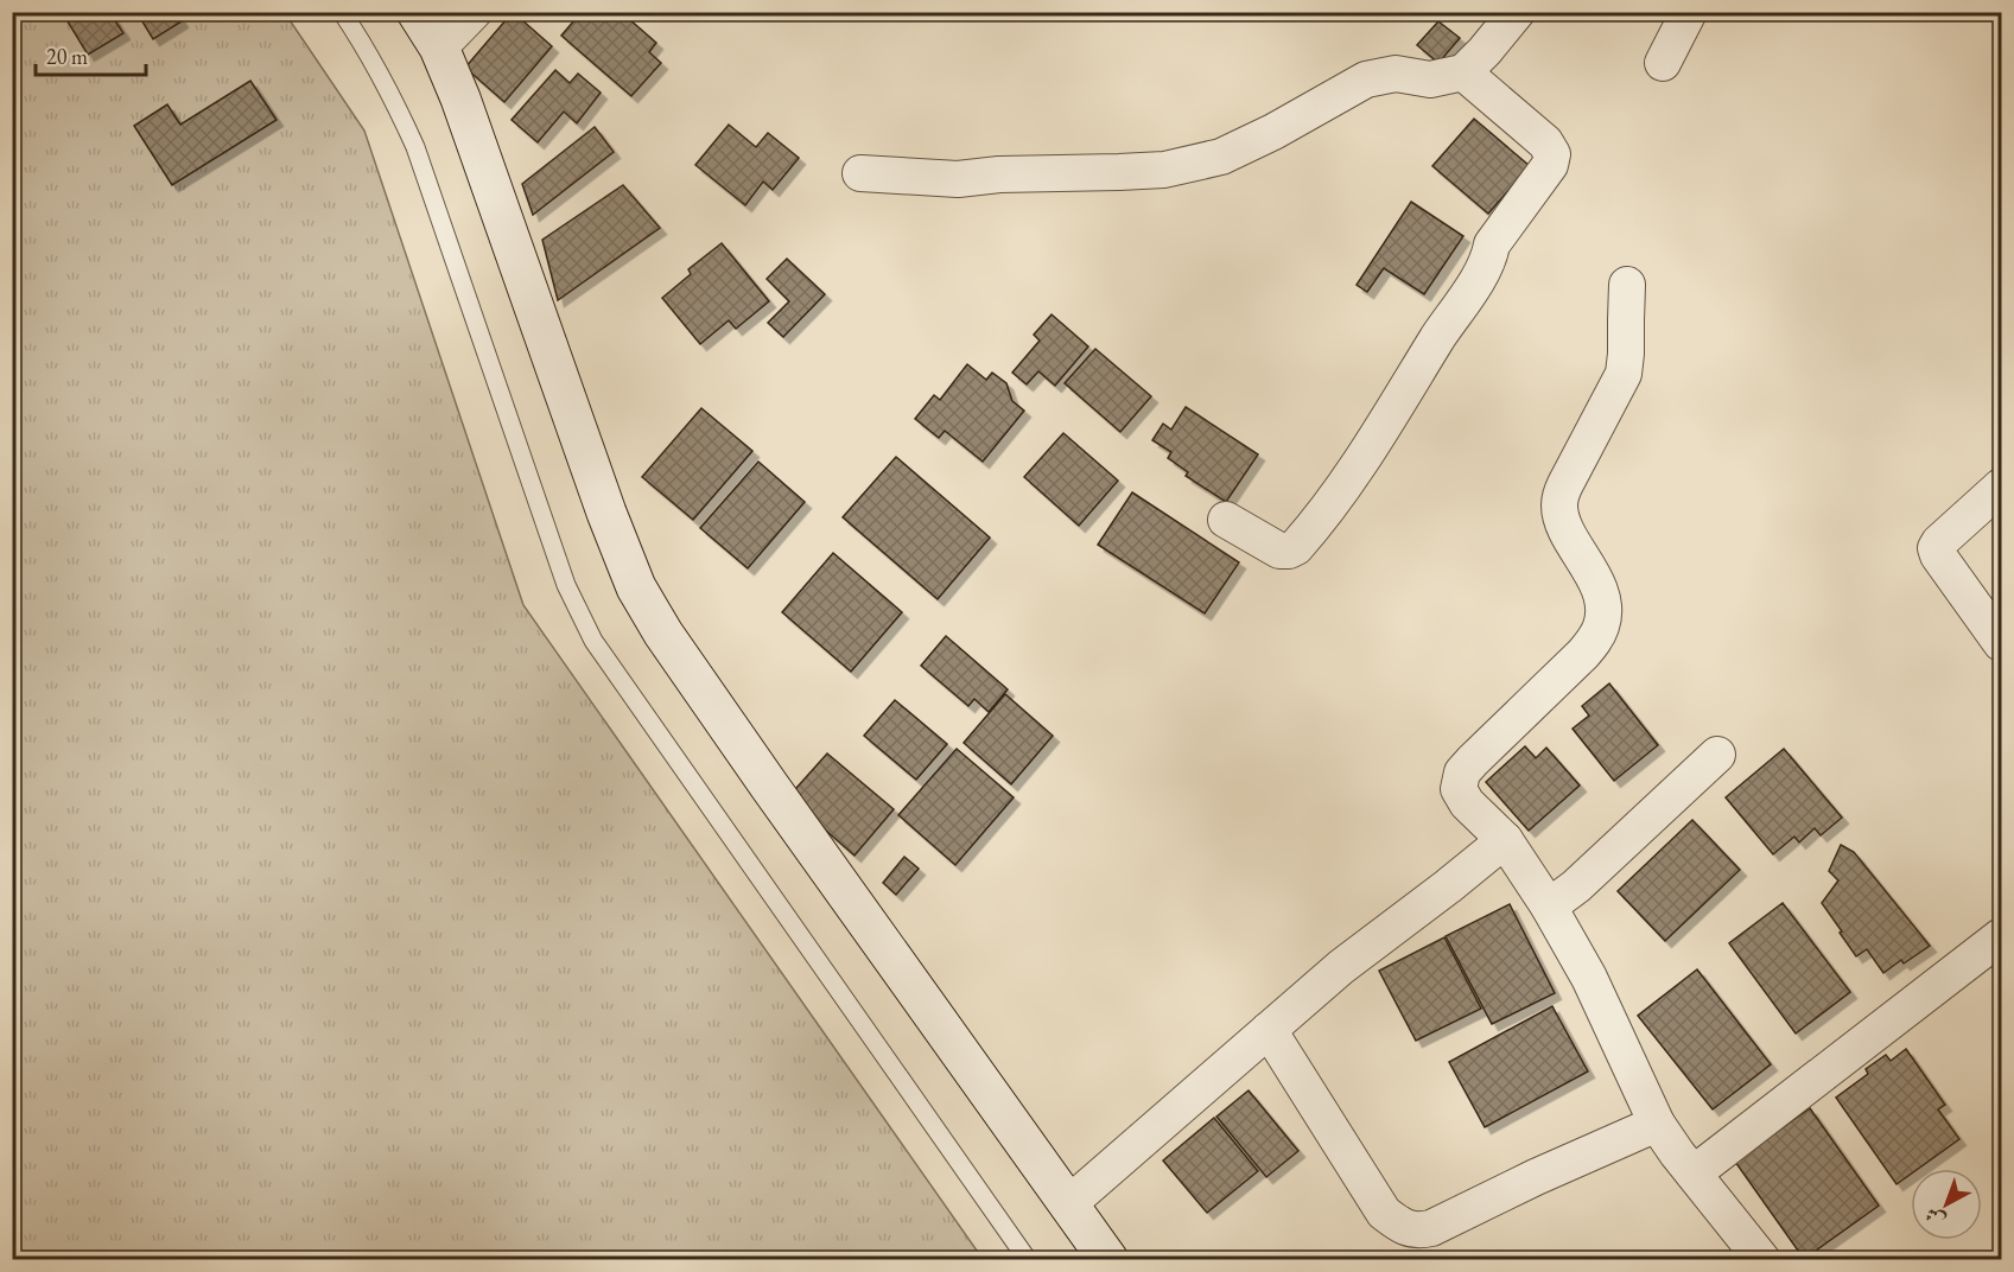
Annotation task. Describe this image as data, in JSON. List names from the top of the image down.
{
  "scale_bar": "20 m",
  "north": "bottom left"
}
